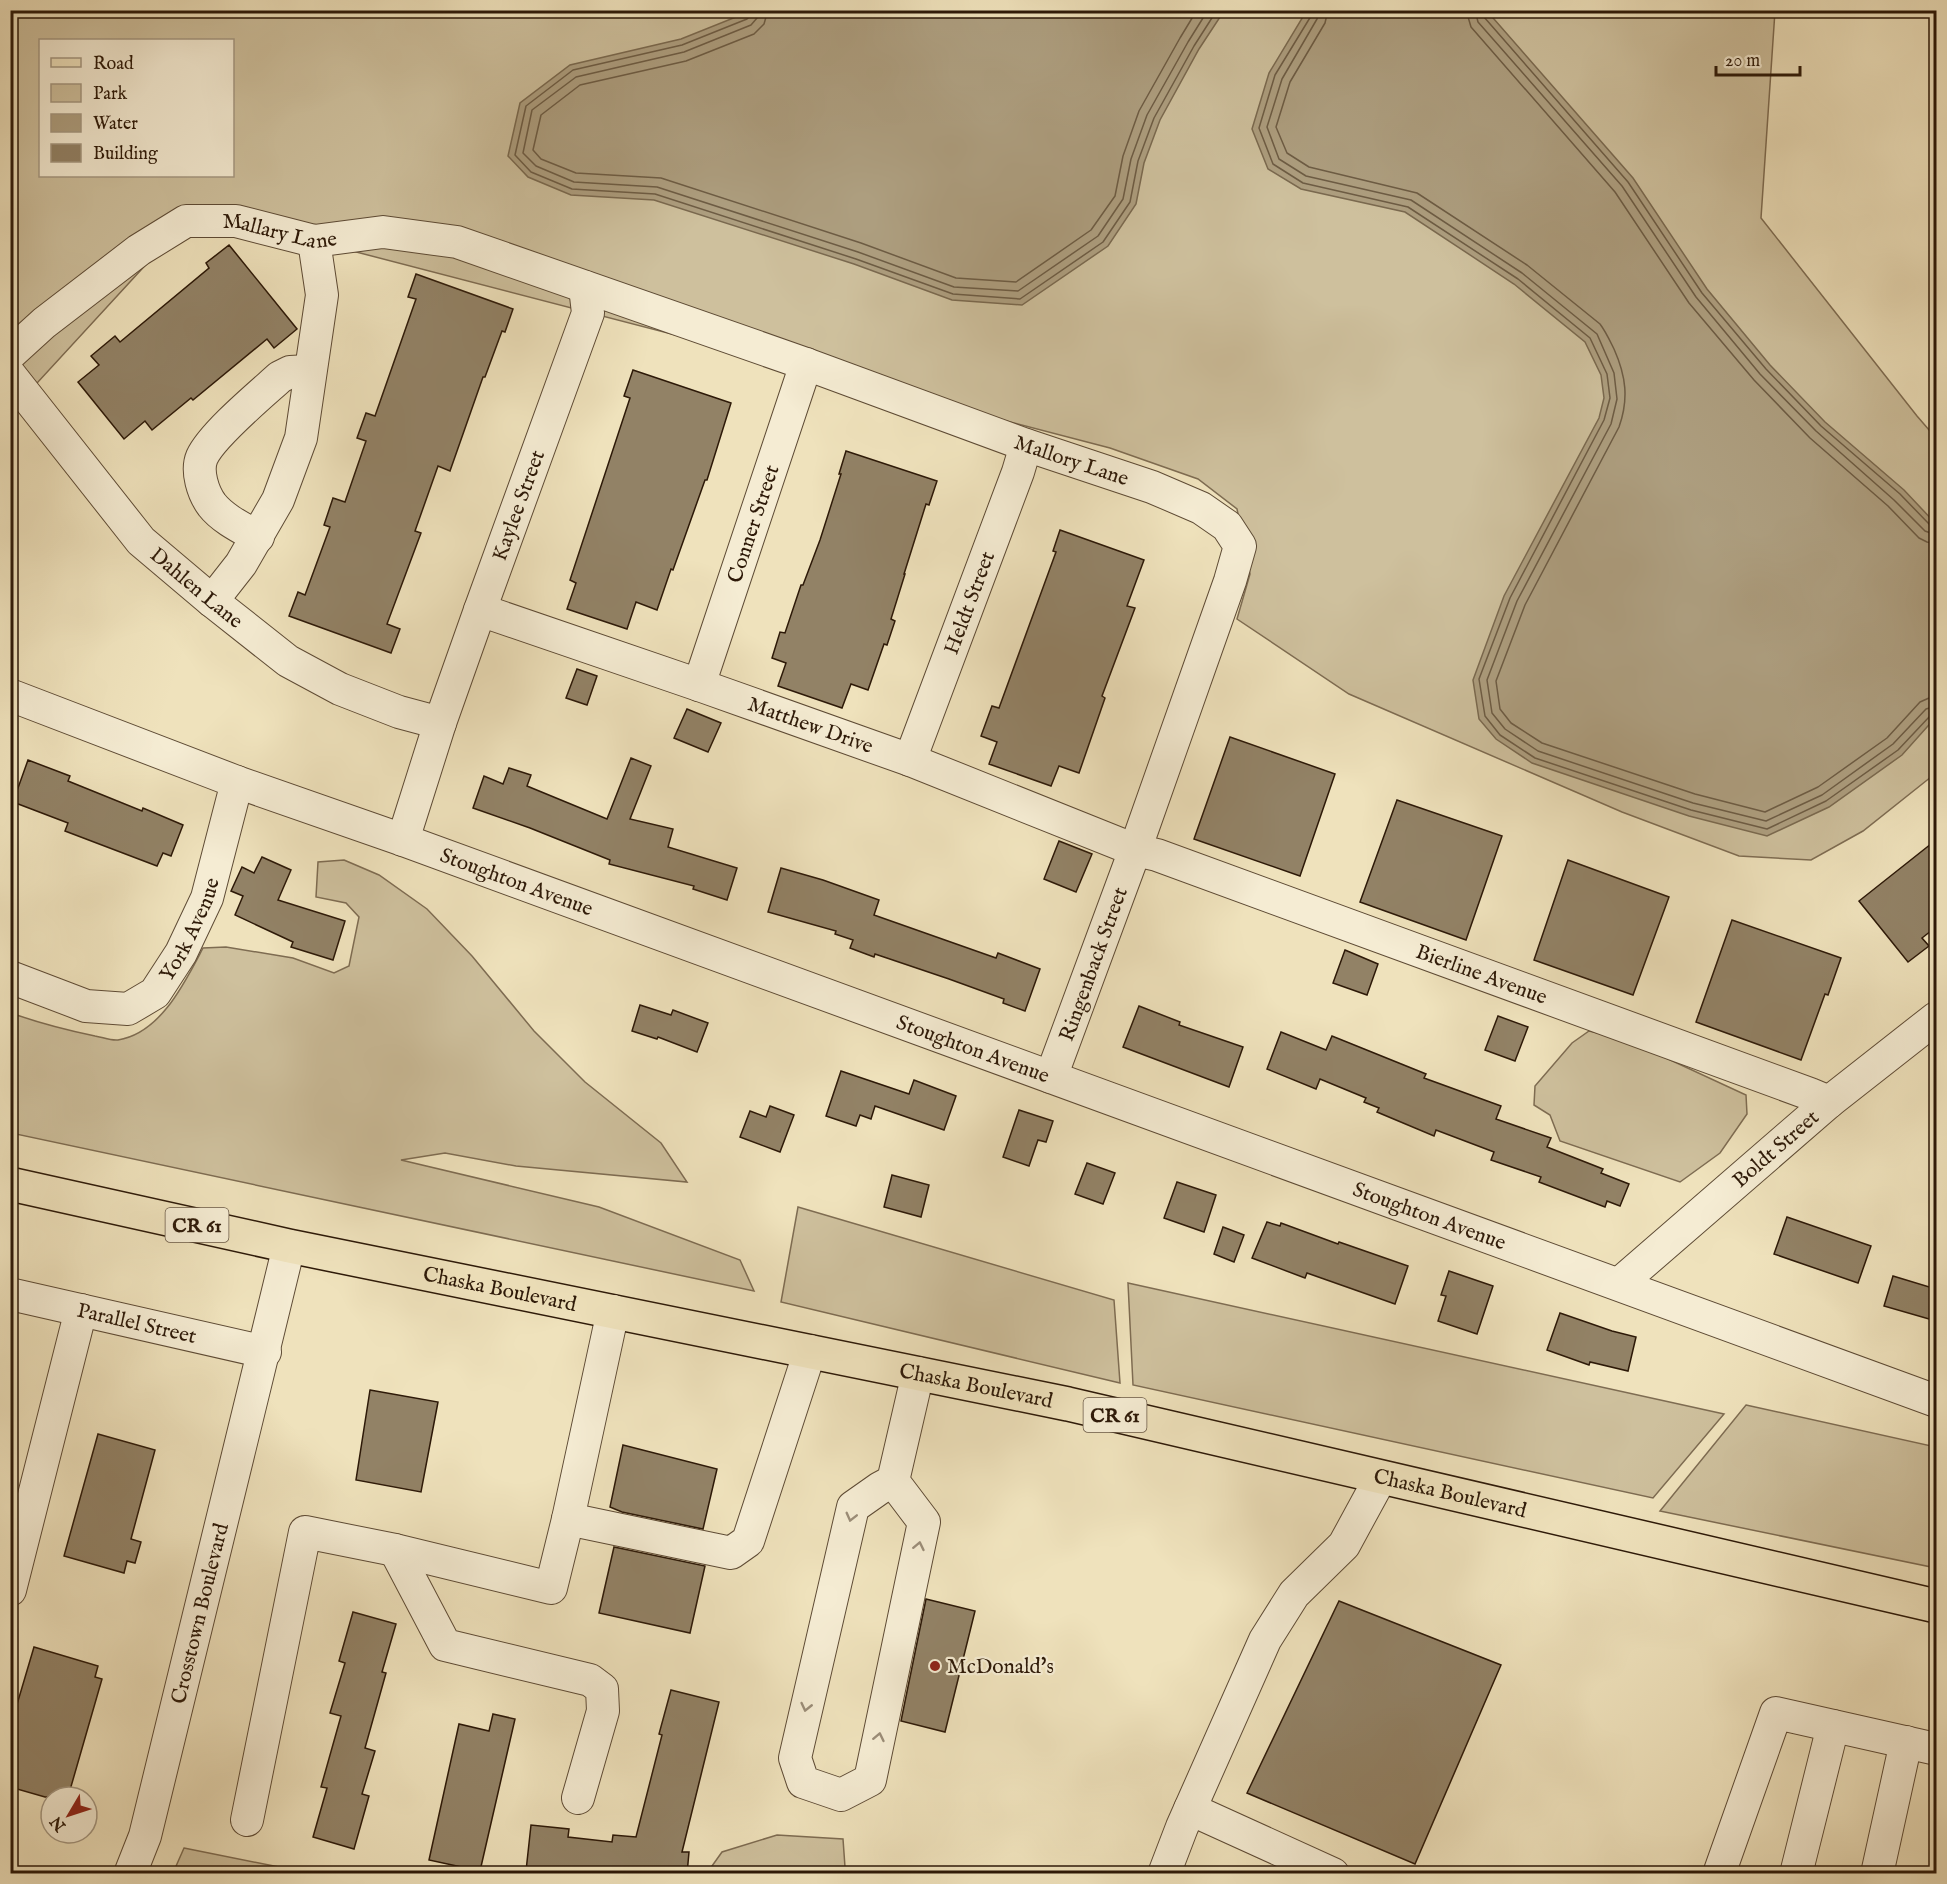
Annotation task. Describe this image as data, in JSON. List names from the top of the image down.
{
  "streets": {
    "main road": ["CR 61", "Chaska Boulevard"],
    "street": [
      "Mallary Lane",
      "Mallory Lane",
      "Kaylee Street",
      "Conner Street",
      "Dahlen Lane",
      "Heldt Street",
      "Matthew Drive",
      "Stoughton Avenue",
      "York Avenue",
      "Ringenback Street",
      "Bierline Avenue",
      "Boldt Street",
      "Parallel Street",
      "Crosstown Boulevard"
    ]
  },
  "crossings": [
    ["Mallary Lane", "Mallory Lane"],
    ["Mallary Lane", "Kaylee Street"],
    ["Mallory Lane", "Kaylee Street"],
    ["Mallory Lane", "Conner Street"],
    ["Mallory Lane", "Heldt Street"],
    ["Mallory Lane", "Matthew Drive"],
    ["Mallory Lane", "Ringenback Street"],
    ["Mallory Lane", "Bierline Avenue"],
    ["Kaylee Street", "Dahlen Lane"],
    ["Kaylee Street", "Matthew Drive"],
    ["Kaylee Street", "Stoughton Avenue"],
    ["Conner Street", "Matthew Drive"],
    ["Heldt Street", "Matthew Drive"],
    ["Matthew Drive", "Ringenback Street"],
    ["Matthew Drive", "Bierline Avenue"],
    ["Stoughton Avenue", "York Avenue"],
    ["Stoughton Avenue", "Ringenback Street"],
    ["Stoughton Avenue", "Boldt Street"],
    ["Ringenback Street", "Bierline Avenue"],
    ["Bierline Avenue", "Boldt Street"],
    ["Chaska Boulevard", "Crosstown Boulevard"],
    ["Parallel Street", "Crosstown Boulevard"]
  ],
  "places": ["McDonald's"],
  "legend": [
    "Road",
    "Park",
    "Water",
    "Building"
  ],
  "scale_bar": "20 m",
  "north": "bottom left"
}
